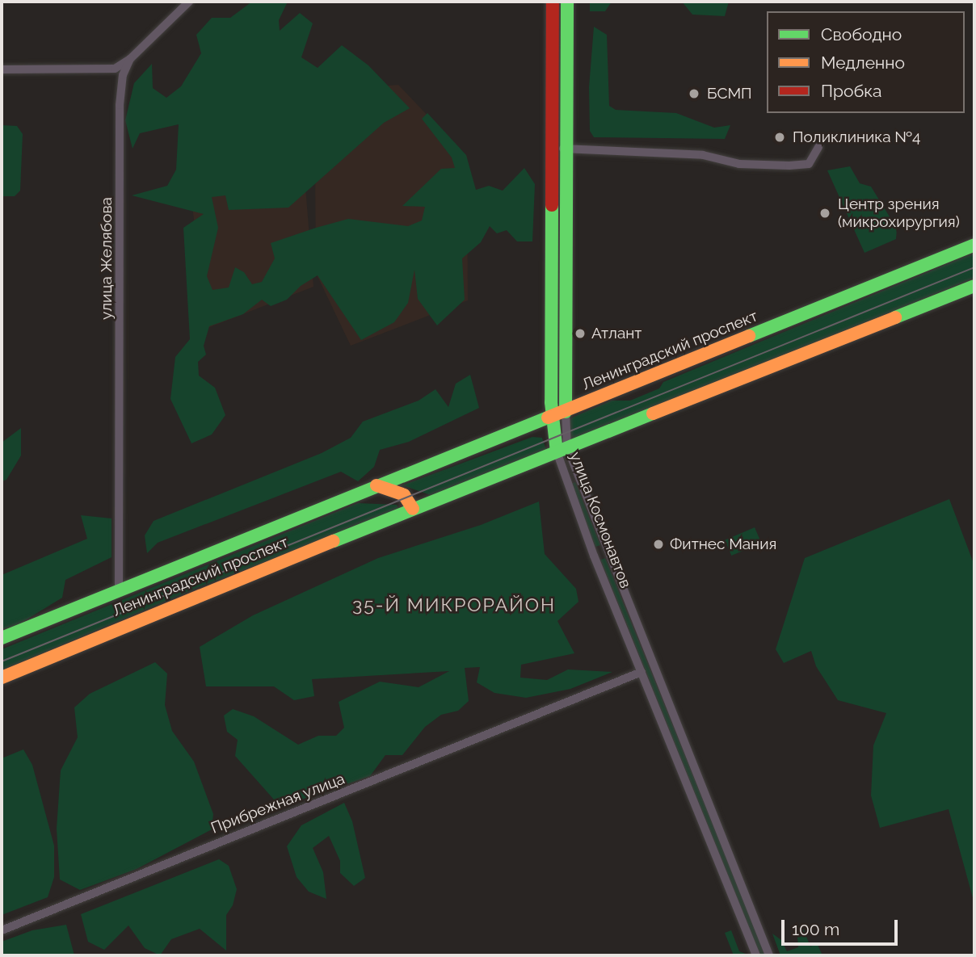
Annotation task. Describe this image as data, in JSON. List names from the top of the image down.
{
  "streets": {
    "main road": ["Ленинградский проспект", "улица Космонавтов"],
    "street": ["улица Желябова", "Прибрежная улица"]
  },
  "crossings": [
    ["улица Желябова", "Ленинградский проспект"],
    ["Ленинградский проспект", "улица Космонавтов"],
    ["улица Космонавтов", "Прибрежная улица"]
  ],
  "districts": ["35-Й МИКРОРАЙОН"],
  "places": [
    "БСМП",
    "Поликлиника №4",
    "Центр зрения (микрохирургия)",
    "Атлант",
    "Фитнес Мания"
  ],
  "legend": ["Свободно", "Медленно", "Пробка"],
  "scale_bar": "100 m"
}
